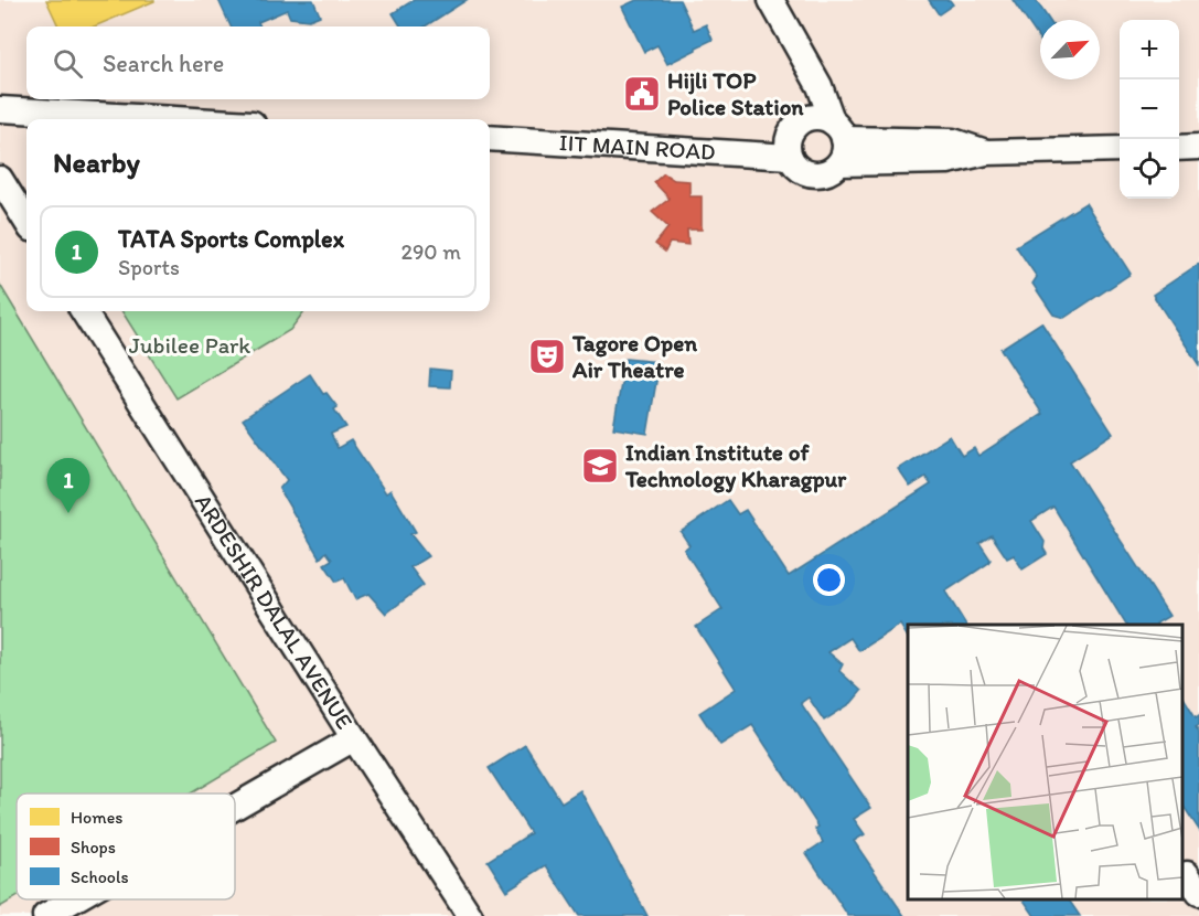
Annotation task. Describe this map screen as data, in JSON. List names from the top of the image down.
{
  "streets": {
    "street": ["IIT MAIN ROAD", "ARDESHIR DALAL AVENUE"]
  },
  "parks": ["Jubilee Park"],
  "places": {
    "public building": ["Hijli TOP Police Station"],
    "theatre": ["Tagore Open Air Theatre"],
    "school or university": ["Indian Institute of Technology Kharagpur"]
  },
  "legend": ["Homes", "Shops", "Schools"],
  "north": "top right",
  "page": {
    "map_buttons": ["+", "−"],
    "search": "Search here",
    "heading": "Nearby",
    "list": [
      {
        "mark": "1",
        "name": "TATA Sports Complex",
        "note": "Sports",
        "value": "290 m"
      }
    ],
    "pins": "1"
  }
}
